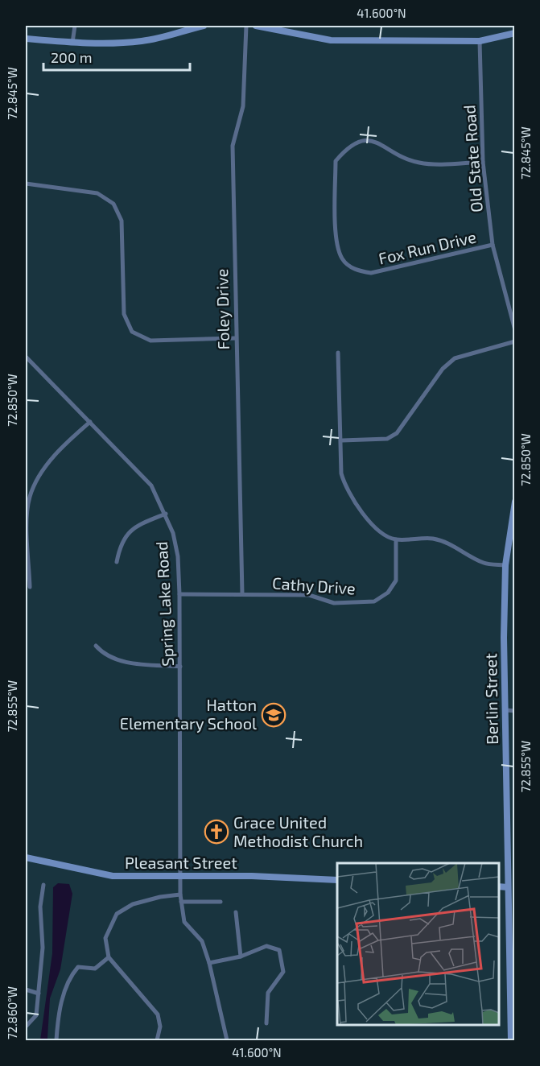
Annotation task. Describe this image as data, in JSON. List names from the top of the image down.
{
  "streets": {
    "street": [
      "Old State Road",
      "Fox Run Drive",
      "Foley Drive",
      "Cathy Drive",
      "Spring Lake Road",
      "Berlin Street",
      "Pleasant Street"
    ]
  },
  "crossings": [
    ["Old State Road", "Fox Run Drive"],
    ["Foley Drive", "Cathy Drive"],
    ["Cathy Drive", "Spring Lake Road"],
    ["Spring Lake Road", "Pleasant Street"]
  ],
  "places": {
    "school or university": ["Hatton Elementary School"],
    "church": ["Grace United Methodist Church"]
  },
  "scale_bar": "200 m",
  "coordinates": [
    "41.600°N",
    "72.845°W",
    "72.850°W",
    "72.855°W",
    "72.860°W"
  ]
}
